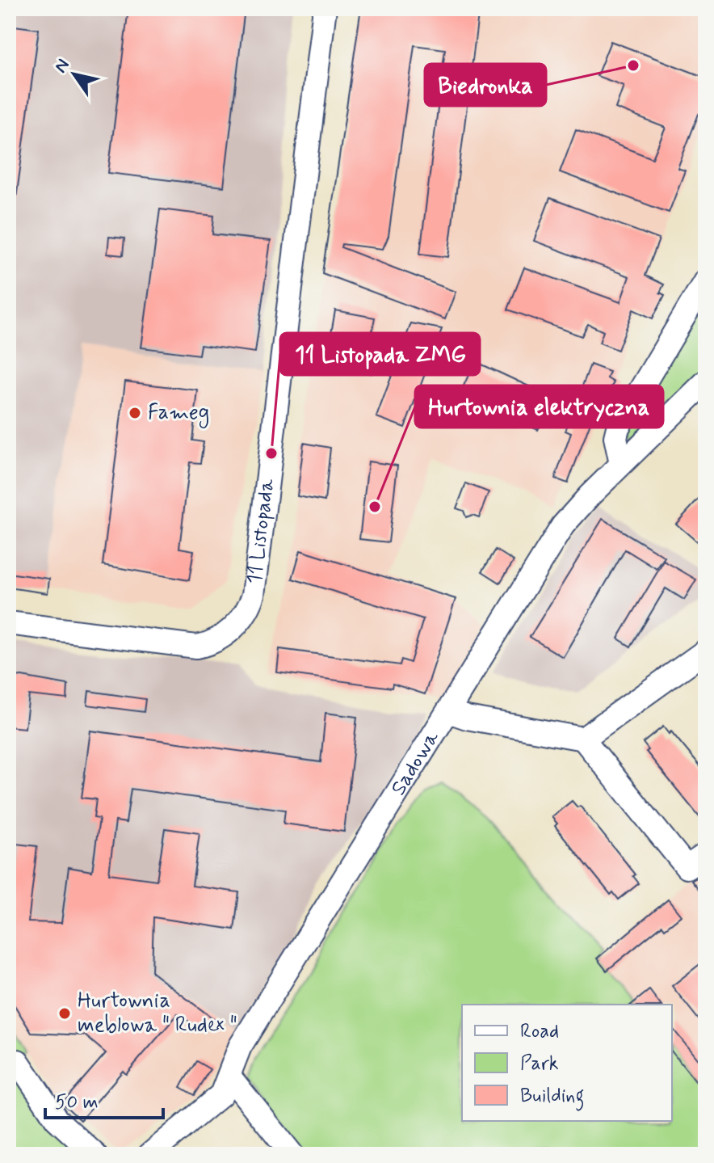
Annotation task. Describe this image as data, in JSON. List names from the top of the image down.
{
  "streets": {
    "street": ["11 Listopada", "Sadowa"]
  },
  "places": [
    "Biedronka",
    "Fameg",
    "11 Listopada ZMG",
    "Hurtownia elektryczna",
    "Hurtownia meblowa \" Rudex \""
  ],
  "legend": ["Road", "Park", "Building"],
  "scale_bar": "50 m",
  "north": "top left"
}
